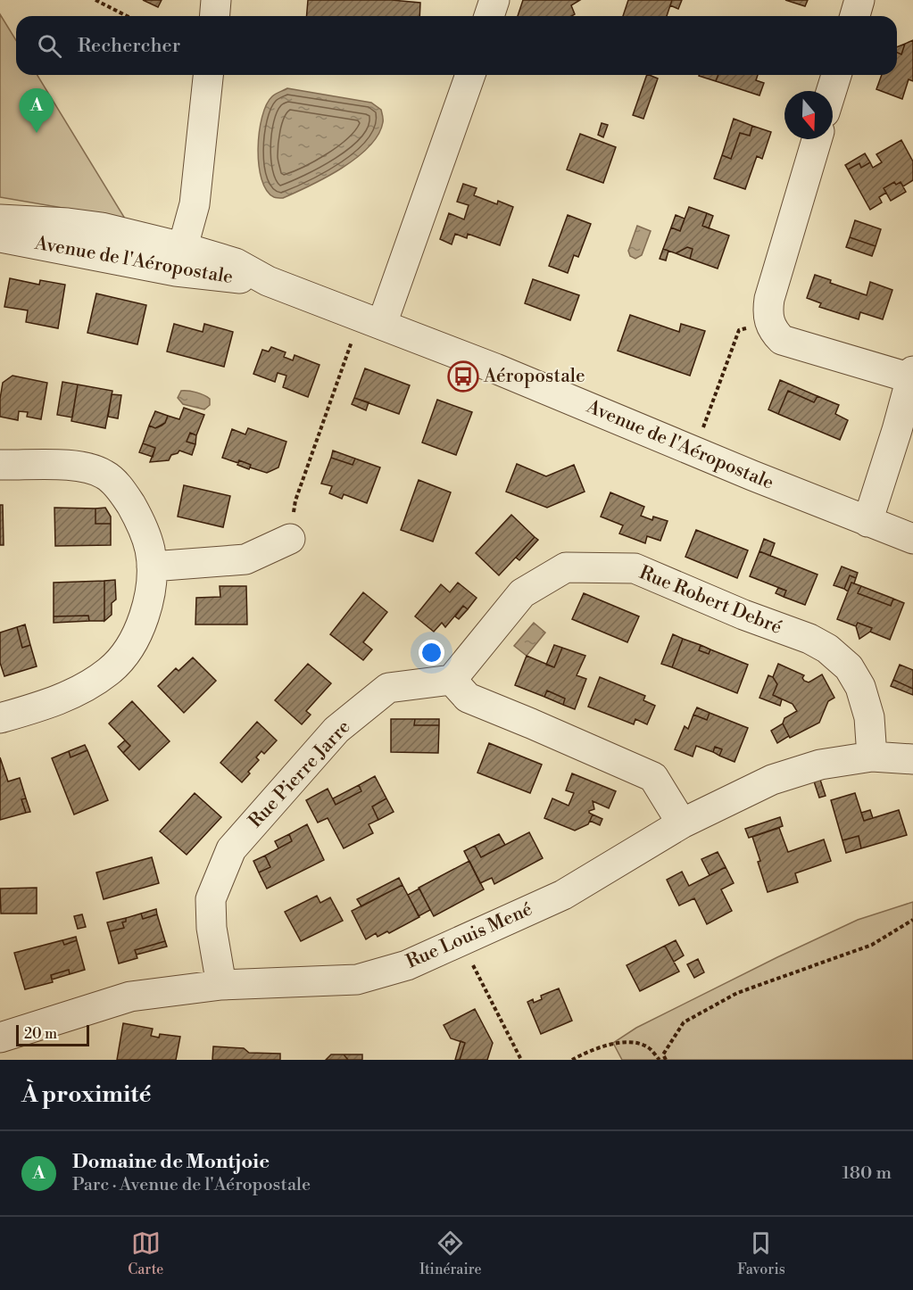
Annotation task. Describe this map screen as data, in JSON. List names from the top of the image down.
{
  "streets": {
    "street": [
      "Avenue de l'Aéropostale",
      "Rue Robert Debré",
      "Rue Pierre Jarre",
      "Rue Louis Mené"
    ]
  },
  "crossings": [
    ["Rue Robert Debré", "Rue Pierre Jarre"],
    ["Rue Robert Debré", "Rue Louis Mené"],
    ["Rue Pierre Jarre", "Rue Louis Mené"]
  ],
  "places": {
    "bus stop": ["Aéropostale"]
  },
  "scale_bar": "20 m",
  "north": "bottom",
  "page": {
    "search": "Rechercher",
    "pins": "A",
    "scale": "20 m",
    "heading": "À proximité",
    "list": [
      {
        "mark": "A",
        "name": "Domaine de Montjoie",
        "note": "Parc · Avenue de l'Aéropostale",
        "value": "180 m"
      }
    ],
    "nav": ["Carte", "Itinéraire", "Favoris"]
  }
}
